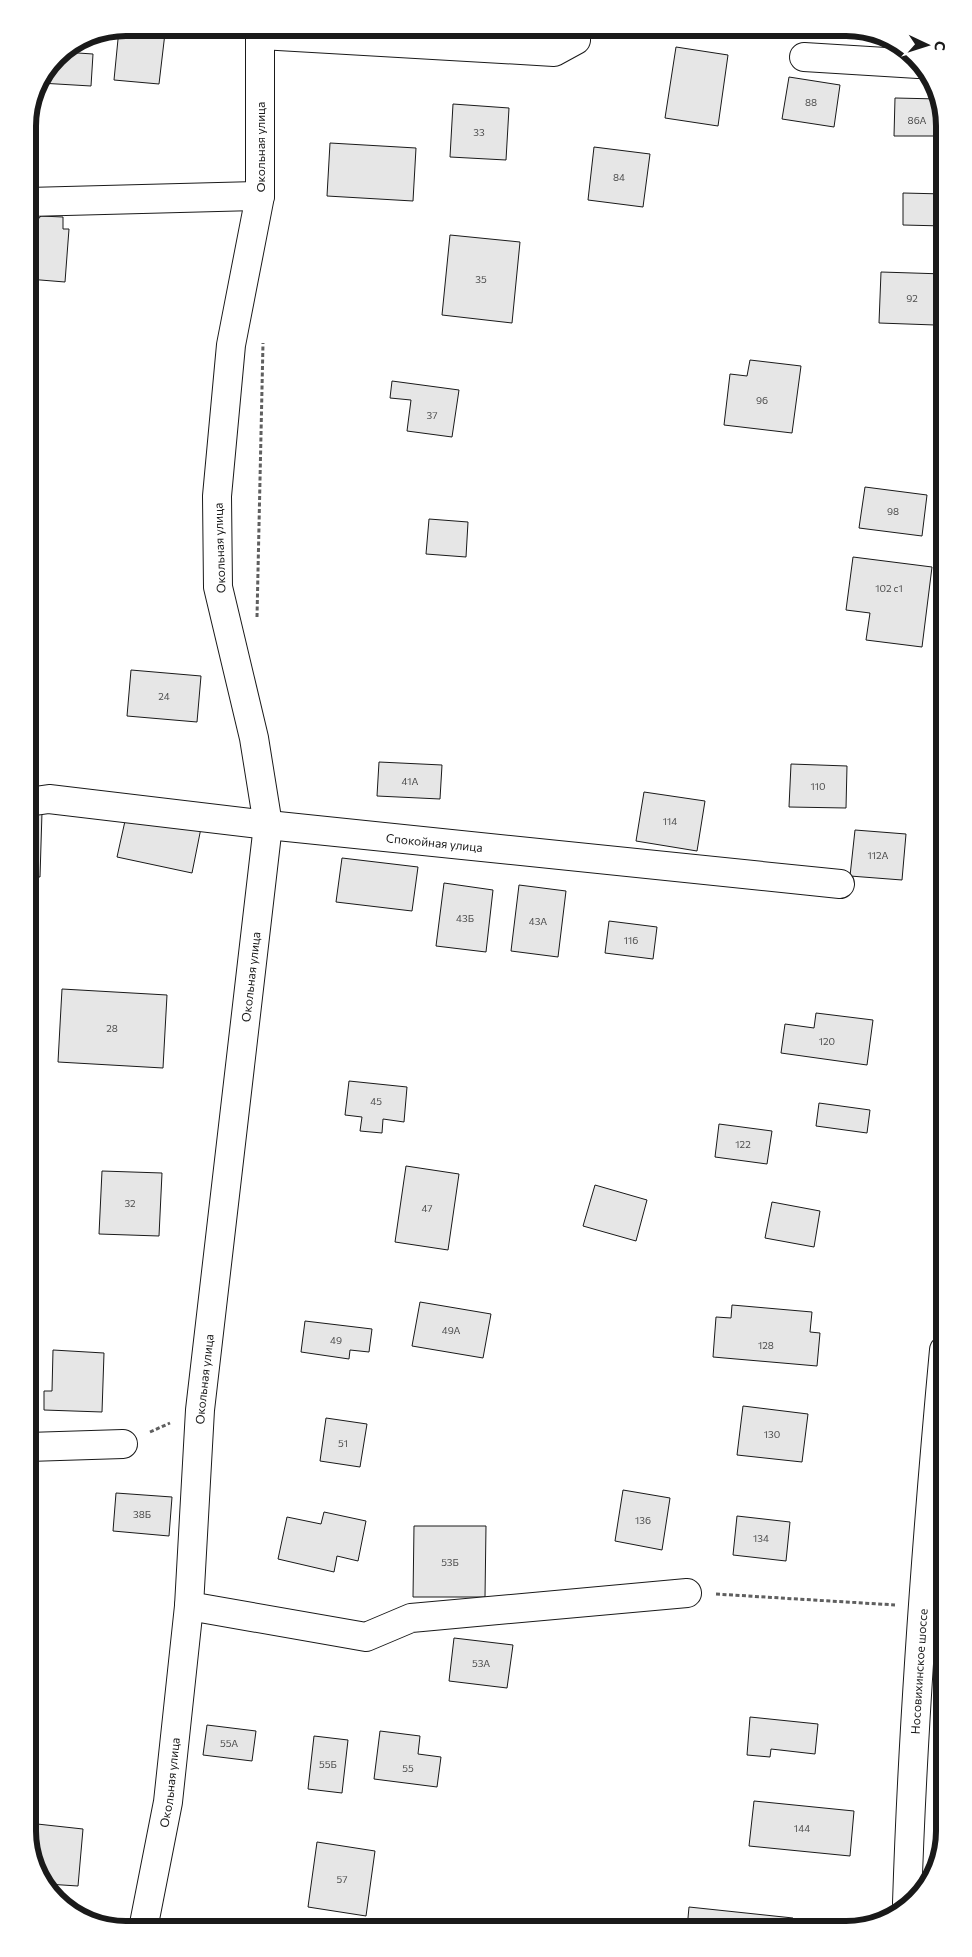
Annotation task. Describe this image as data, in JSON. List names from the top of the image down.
{
  "streets": {
    "street": ["Окольная улица", "Спокойная улица", "Носовихинское шоссе"]
  },
  "crossings": [
    ["Окольная улица", "Спокойная улица"]
  ],
  "house_numbers": [
    "88",
    "86А",
    "33",
    "84",
    "35",
    "92",
    "96",
    "37",
    "98",
    "102 с1",
    "24",
    "41А",
    "110",
    "114",
    "112А",
    "43Б",
    "43А",
    "116",
    "28",
    "120",
    "45",
    "122",
    "32",
    "47",
    "49А",
    "49",
    "128",
    "130",
    "51",
    "38Б",
    "136",
    "134",
    "53Б",
    "53А",
    "55А",
    "55Б",
    "55",
    "144",
    "57"
  ],
  "north": "right"
}
